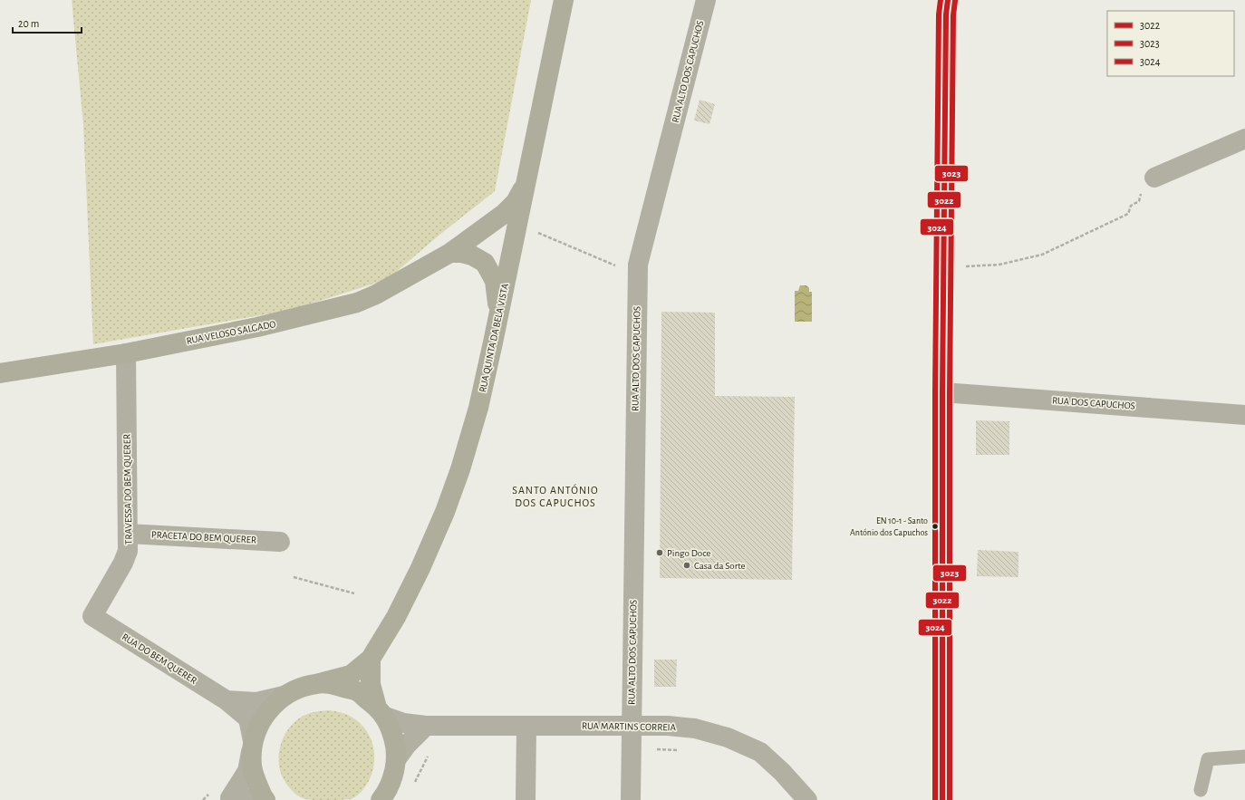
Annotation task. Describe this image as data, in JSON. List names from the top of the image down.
{
  "streets": {
    "street": [
      "RUA ALTO DOS CAPUCHOS",
      "RUA VELOSO SALGADO",
      "RUA QUINTA DA BELA VISTA",
      "RUA DOS CAPUCHOS",
      "TRAVESSA DO BEM QUERER",
      "PRACETA DO BEM QUERER",
      "RUA DO BEM QUERER",
      "RUA MARTINS CORREIA"
    ]
  },
  "crossings": [
    ["RUA ALTO DOS CAPUCHOS", "RUA MARTINS CORREIA"],
    ["RUA VELOSO SALGADO", "RUA QUINTA DA BELA VISTA"],
    ["RUA VELOSO SALGADO", "TRAVESSA DO BEM QUERER"],
    ["TRAVESSA DO BEM QUERER", "PRACETA DO BEM QUERER"],
    ["TRAVESSA DO BEM QUERER", "RUA DO BEM QUERER"]
  ],
  "districts": ["SANTO ANTÓNIO DOS CAPUCHOS"],
  "places": ["EN 10-1 - Santo António dos Capuchos", "Pingo Doce", "Casa da Sorte"],
  "lines": ["transit line 3022", "transit line 3024", "transit line 3023"],
  "legend": ["3022", "3023", "3024"],
  "scale_bar": "20 m"
}
